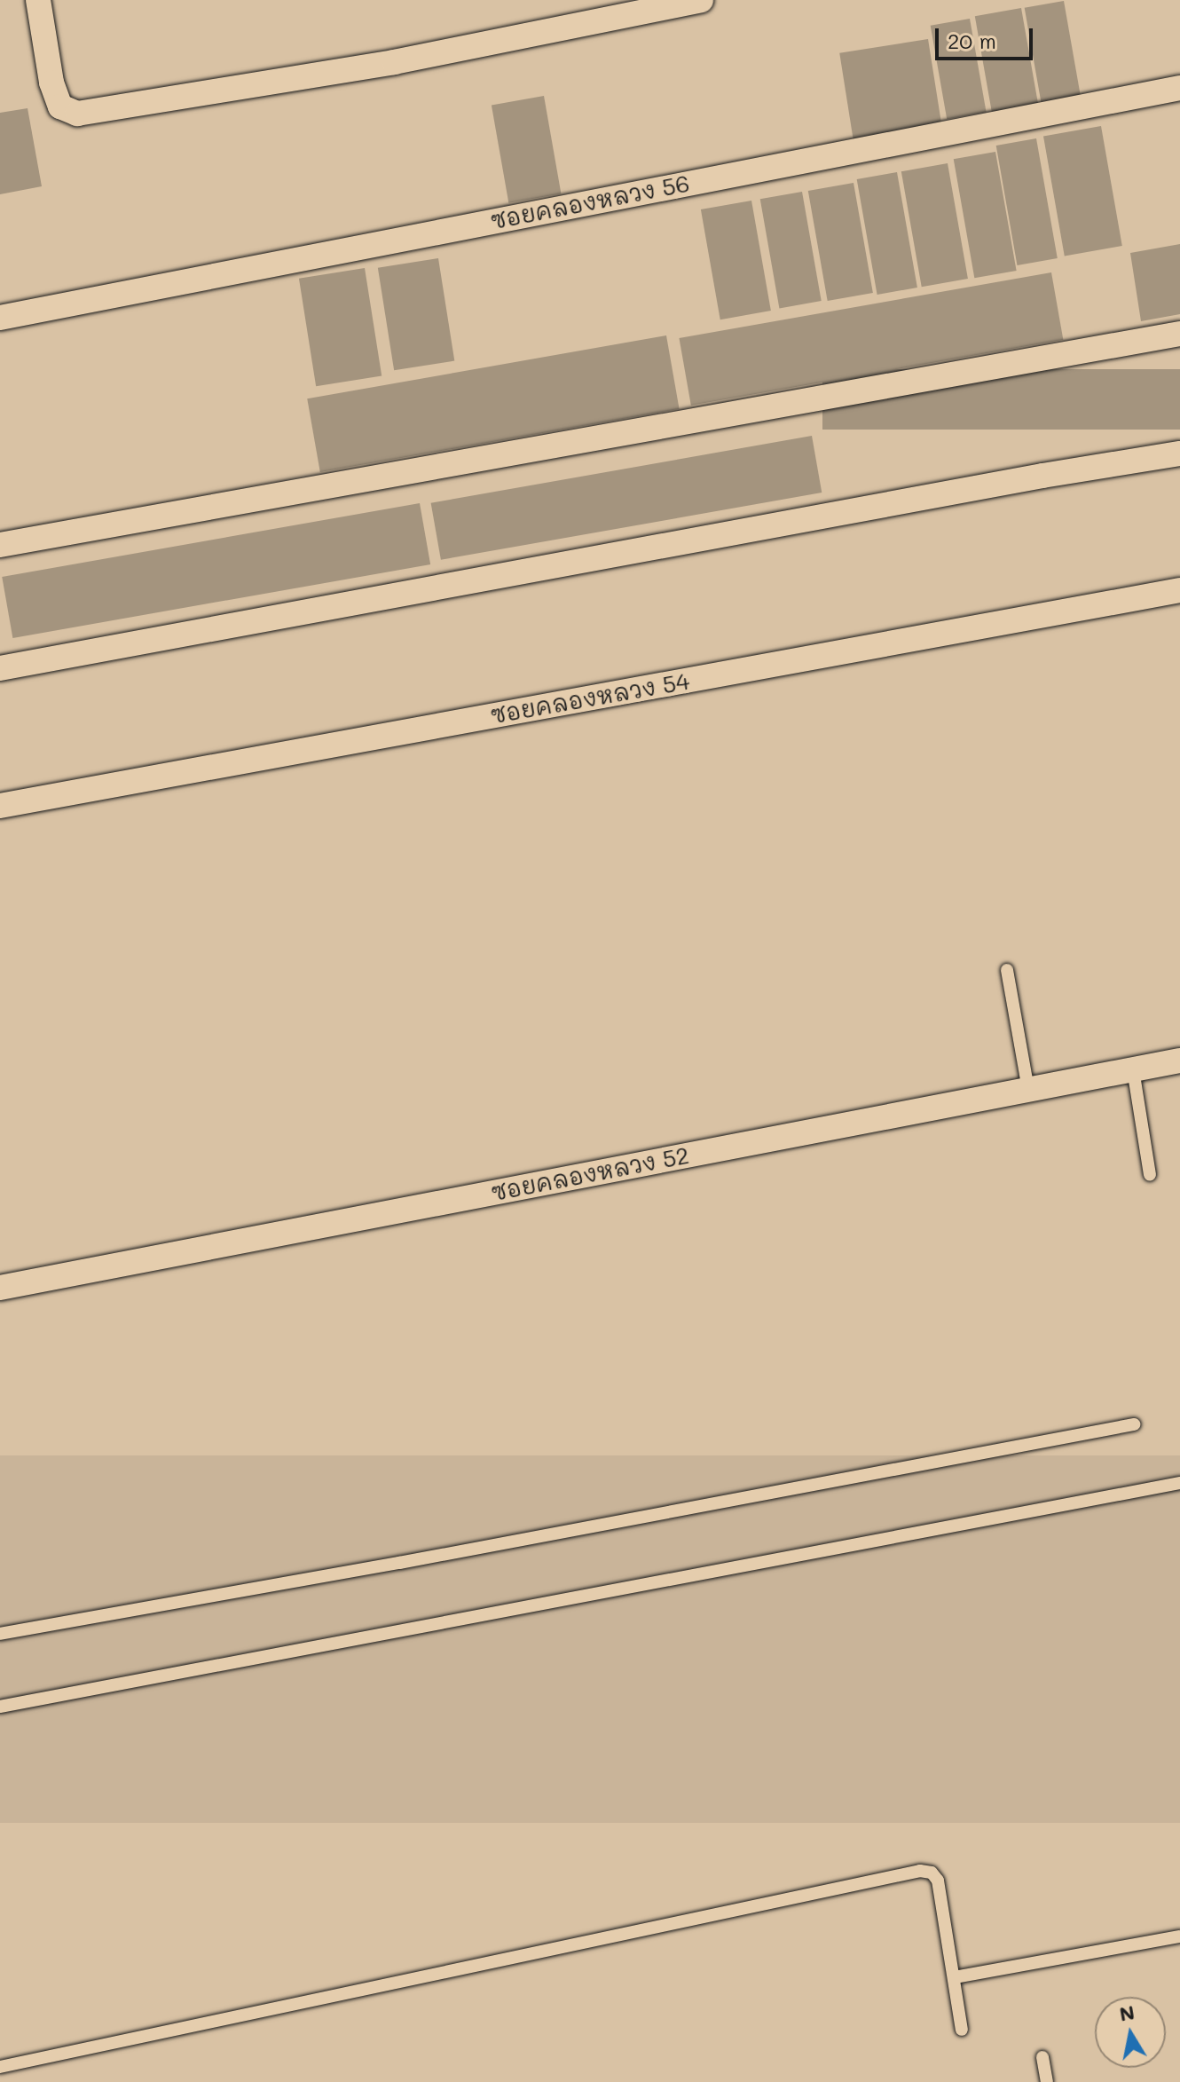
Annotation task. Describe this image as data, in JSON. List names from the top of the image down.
{
  "streets": {
    "street": ["ซอยคลองหลวง 56", "ซอยคลองหลวง 54", "ซอยคลองหลวง 52"]
  },
  "scale_bar": "20 m",
  "north": "top"
}
